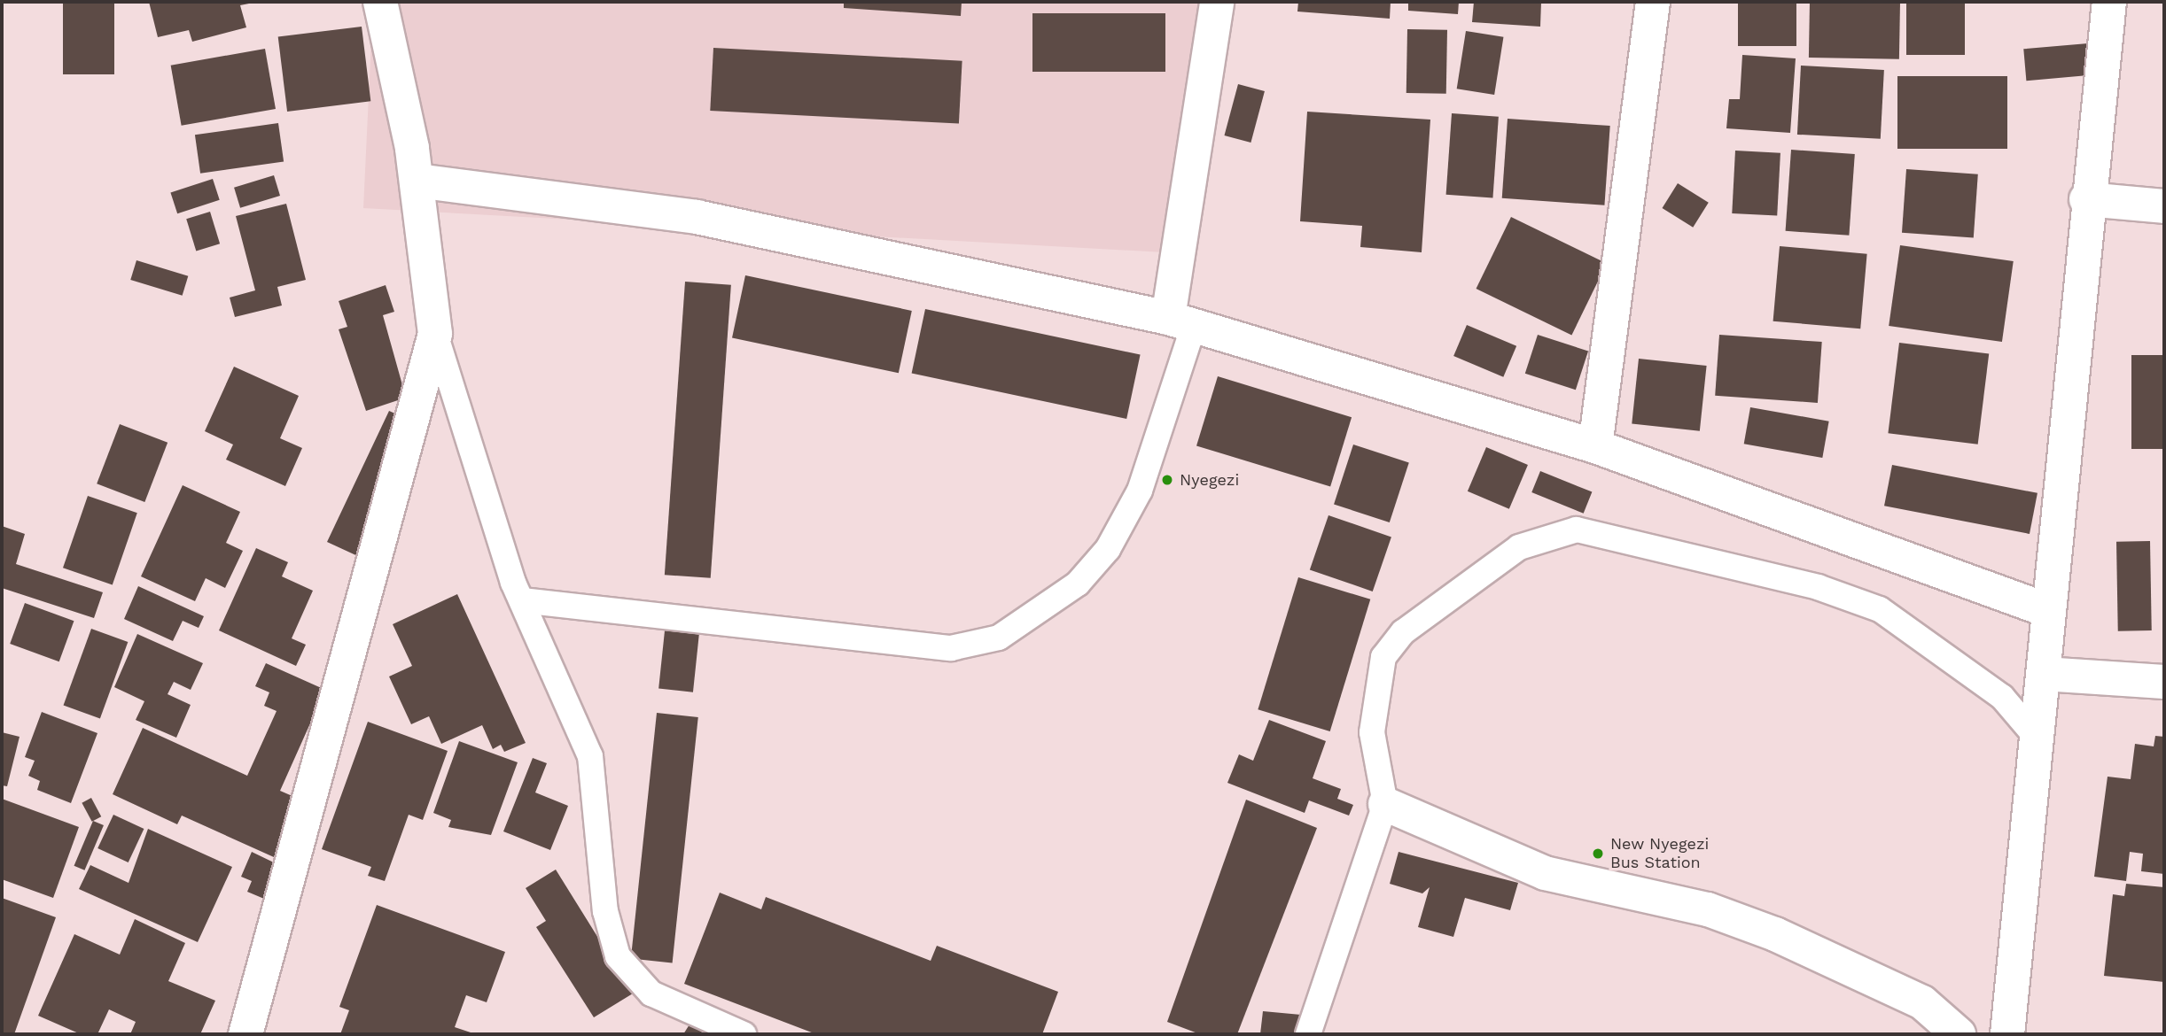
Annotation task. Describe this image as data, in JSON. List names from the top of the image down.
{
  "places": ["Nyegezi", "New Nyegezi Bus Station"]
}
